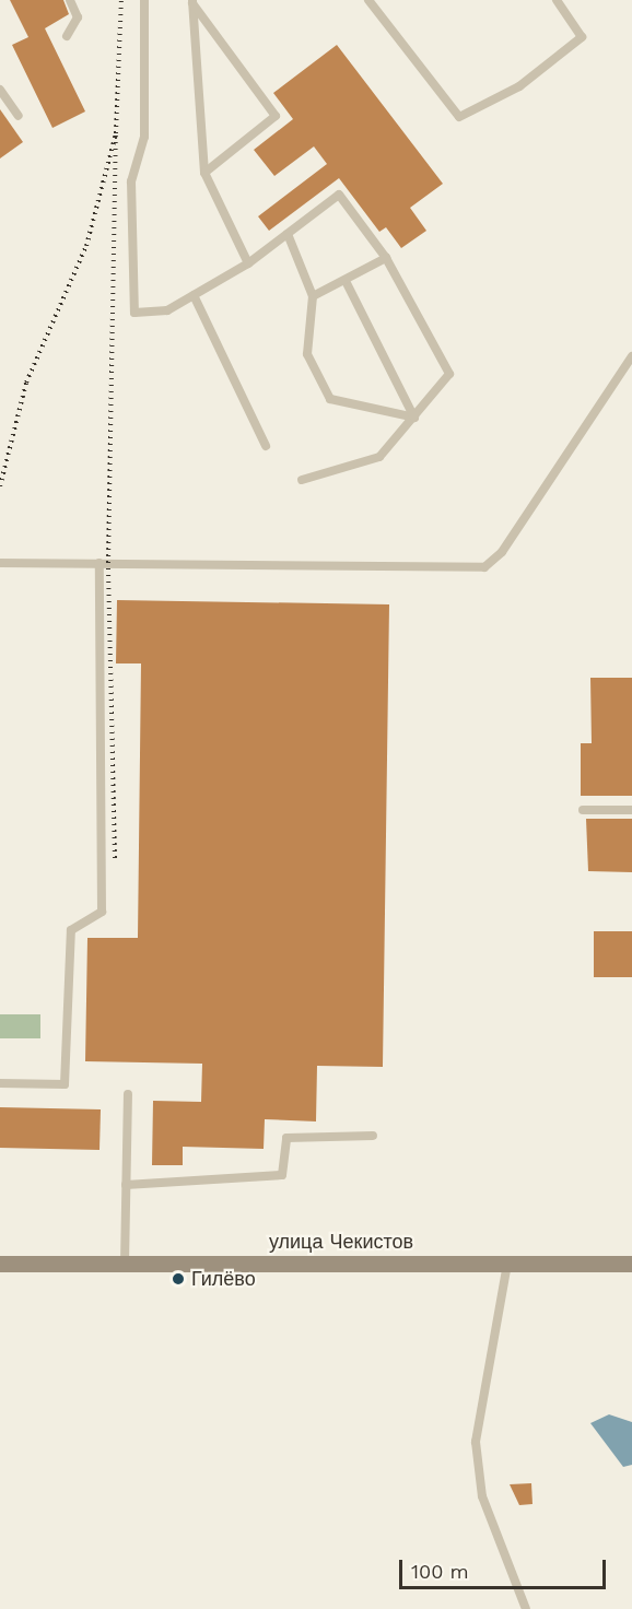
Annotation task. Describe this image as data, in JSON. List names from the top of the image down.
{
  "streets": {
    "main road": ["улица Чекистов"]
  },
  "places": ["Гилёво"],
  "scale_bar": "100 m"
}
